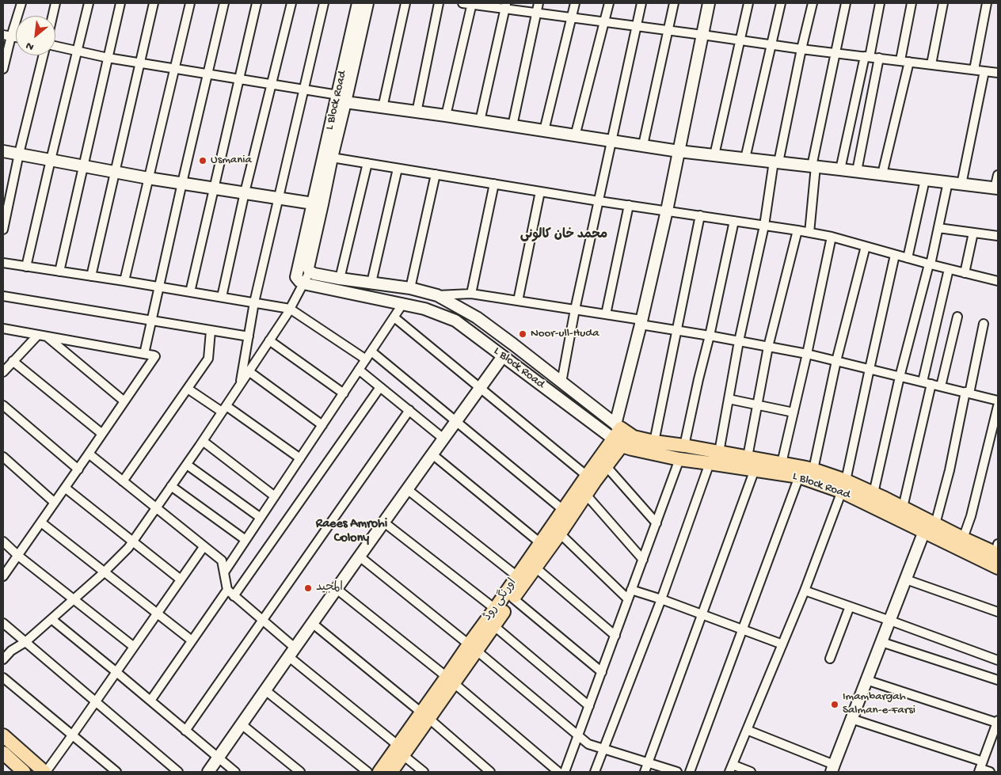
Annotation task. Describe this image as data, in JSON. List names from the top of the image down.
{
  "streets": {
    "main road": ["L Block Road", "اورنگی روڈ"]
  },
  "crossings": [
    ["L Block Road", "اورنگی روڈ"]
  ],
  "districts": ["محمد خان کالونی", "Raees Amrohi Colony"],
  "places": [
    "Usmania",
    "Noor-ull-Huda",
    "المجید",
    "Imambargah Salman-e-Farsi"
  ],
  "north": "bottom left"
}
